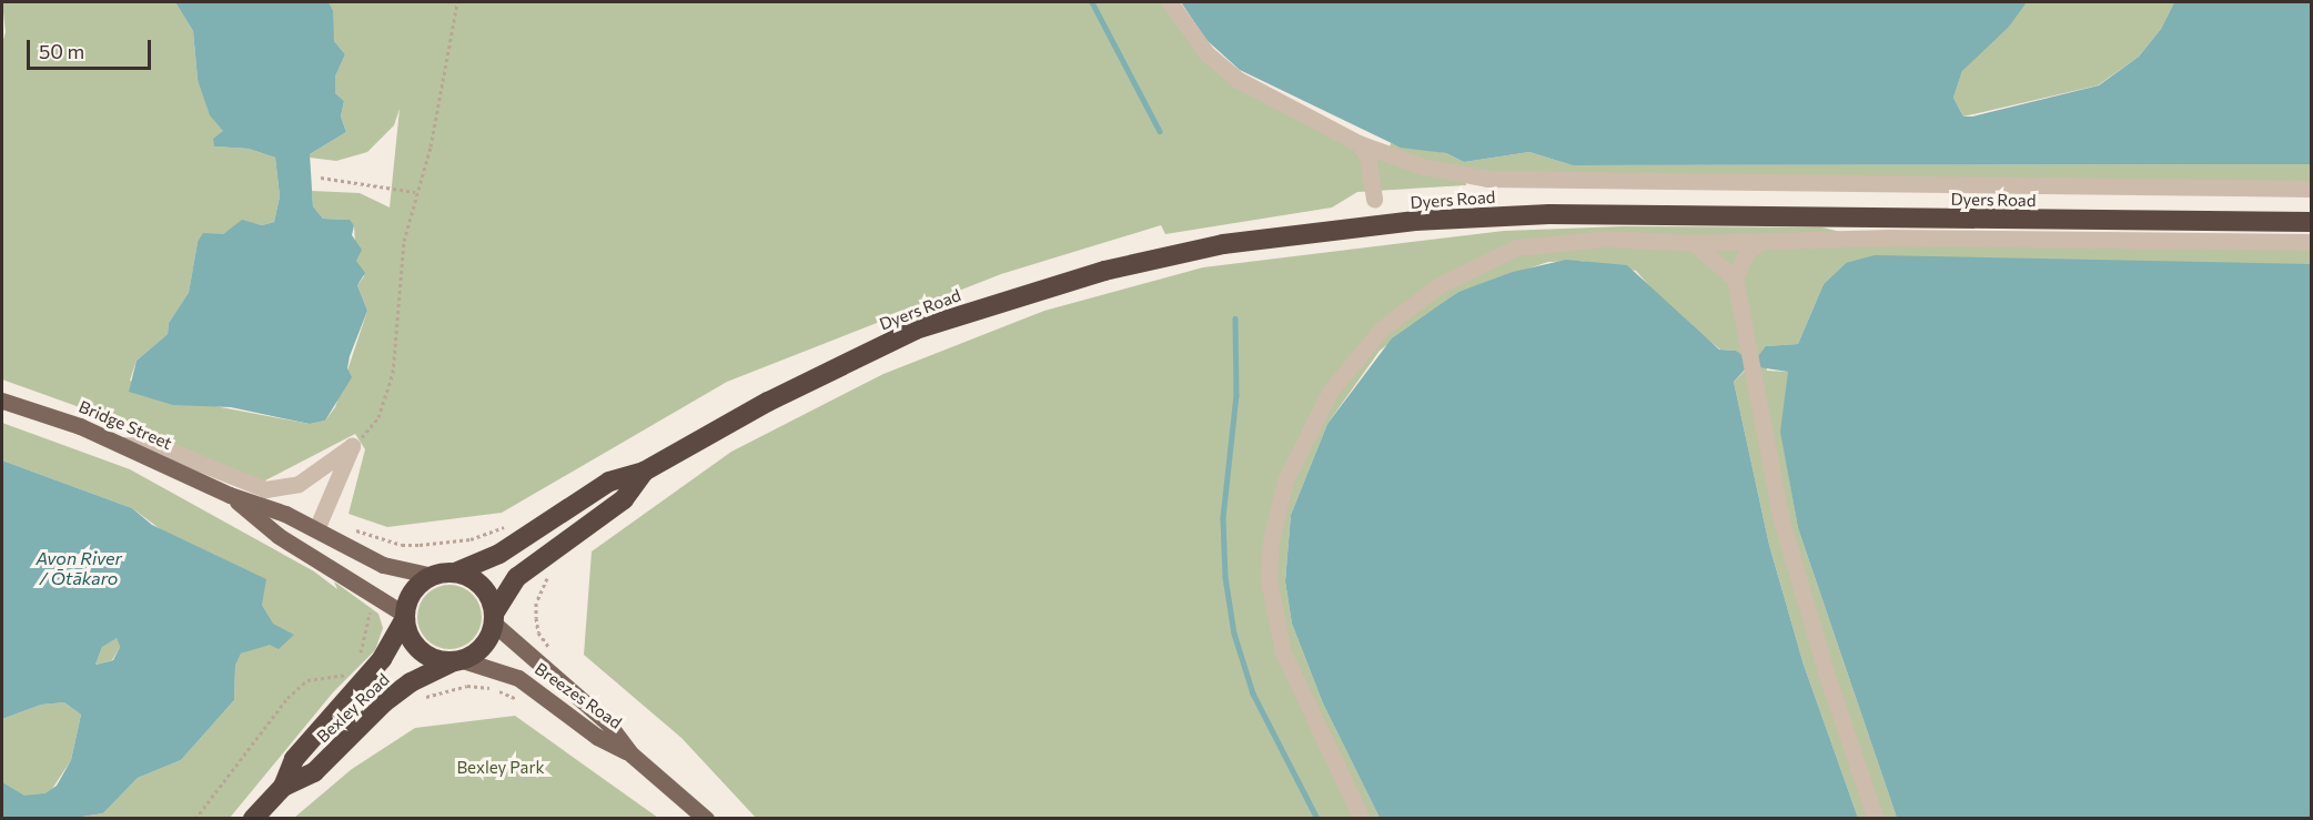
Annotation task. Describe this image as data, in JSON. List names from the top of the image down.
{
  "streets": {
    "highway": ["Dyers Road", "Bexley Road"],
    "main road": ["Bridge Street", "Breezes Road"]
  },
  "crossings": [
    ["Dyers Road", "Bridge Street"],
    ["Dyers Road", "Breezes Road"],
    ["Dyers Road", "Bexley Road"],
    ["Bridge Street", "Breezes Road"],
    ["Bridge Street", "Bexley Road"],
    ["Breezes Road", "Bexley Road"]
  ],
  "water": ["Avon River / Ōtākaro"],
  "parks": ["Bexley Park"],
  "scale_bar": "50 m"
}
